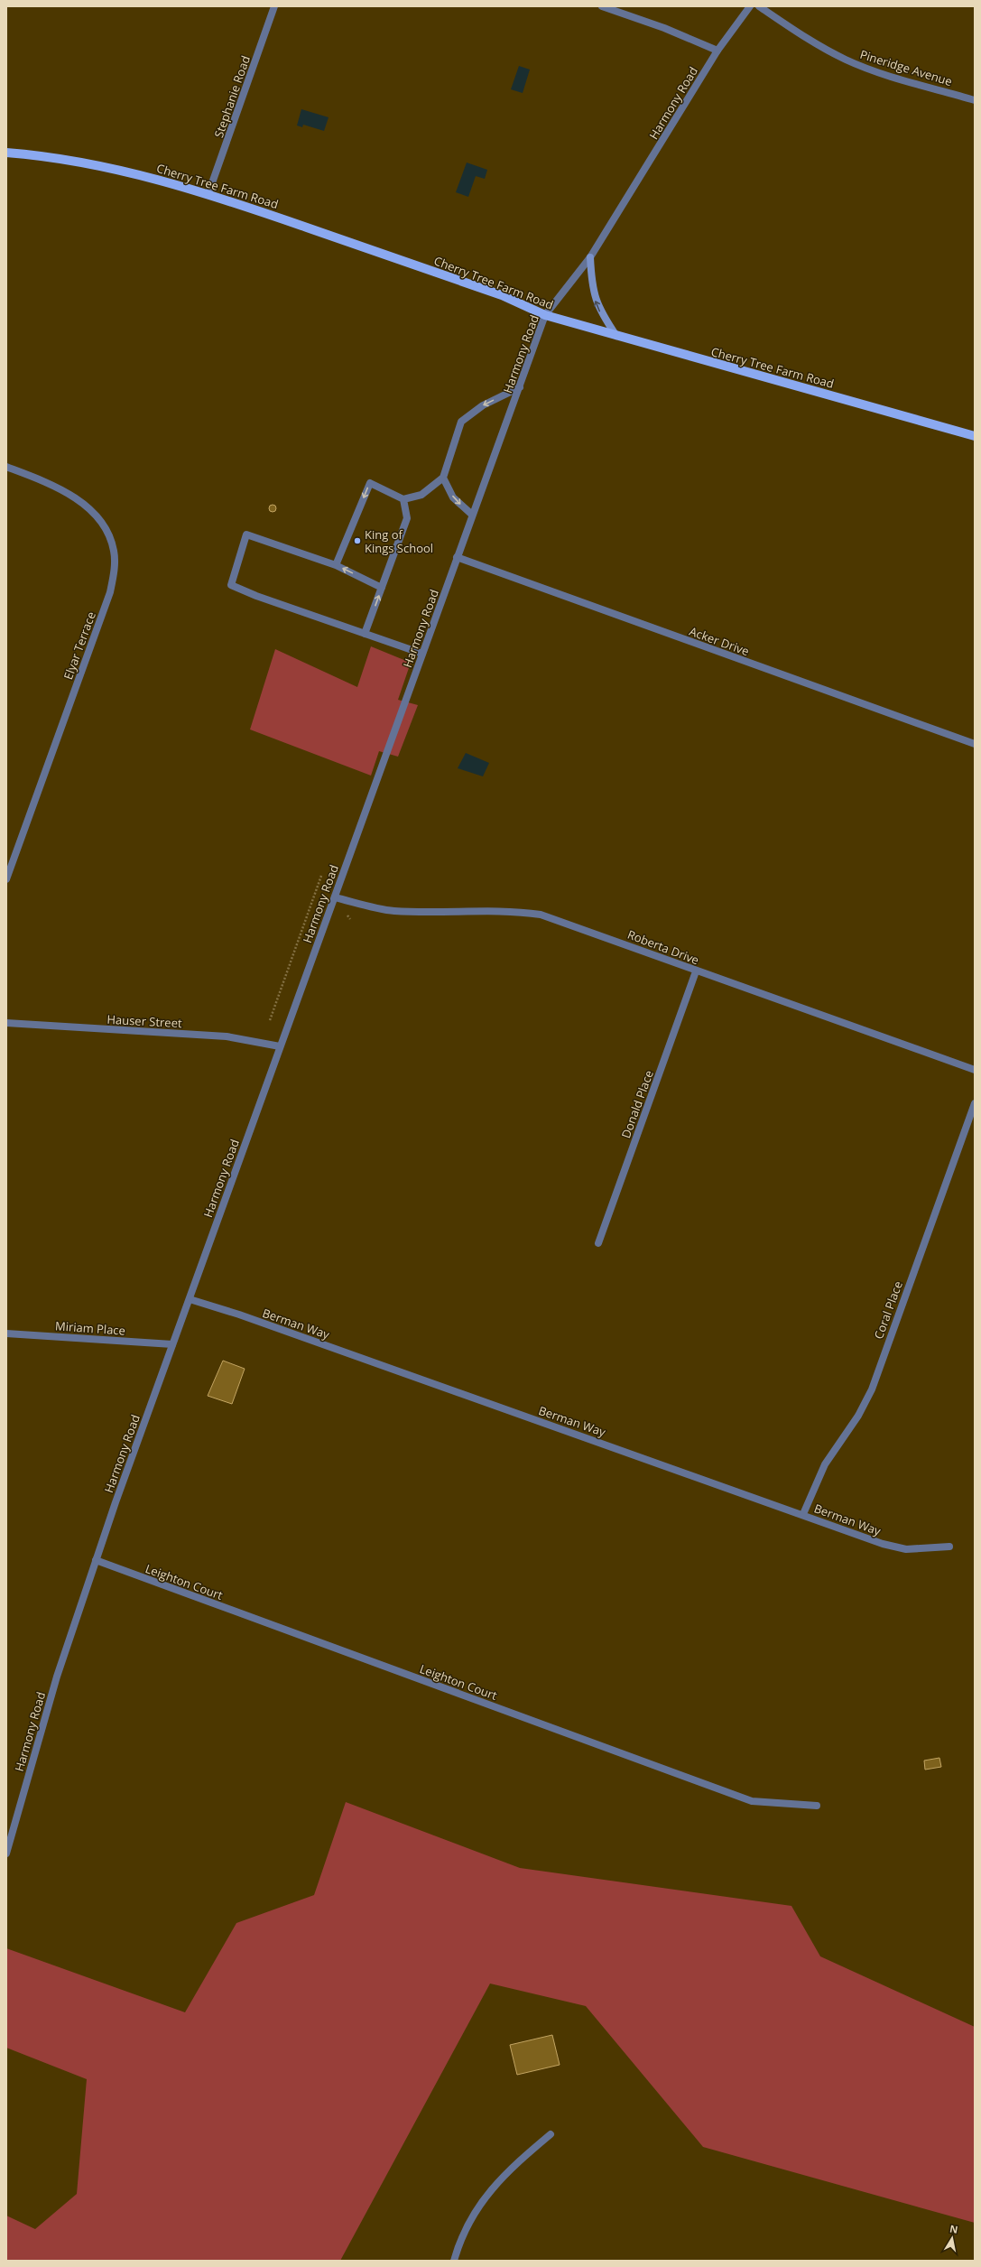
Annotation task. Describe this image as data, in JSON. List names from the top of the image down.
{
  "streets": {
    "main road": ["Cherry Tree Farm Road"],
    "street": [
      "Pineridge Avenue",
      "Stephanie Road",
      "Harmony Road",
      "Acker Drive",
      "Elyar Terrace",
      "Roberta Drive",
      "Hauser Street",
      "Donald Place",
      "Coral Place",
      "Berman Way",
      "Miriam Place",
      "Leighton Court"
    ]
  },
  "crossings": [
    ["Stephanie Road", "Cherry Tree Farm Road"],
    ["Harmony Road", "Cherry Tree Farm Road"],
    ["Harmony Road", "Acker Drive"],
    ["Harmony Road", "Roberta Drive"],
    ["Harmony Road", "Hauser Street"],
    ["Harmony Road", "Berman Way"],
    ["Harmony Road", "Miriam Place"],
    ["Harmony Road", "Leighton Court"],
    ["Roberta Drive", "Donald Place"],
    ["Coral Place", "Berman Way"]
  ],
  "places": ["King of Kings School"],
  "north": "top"
}
